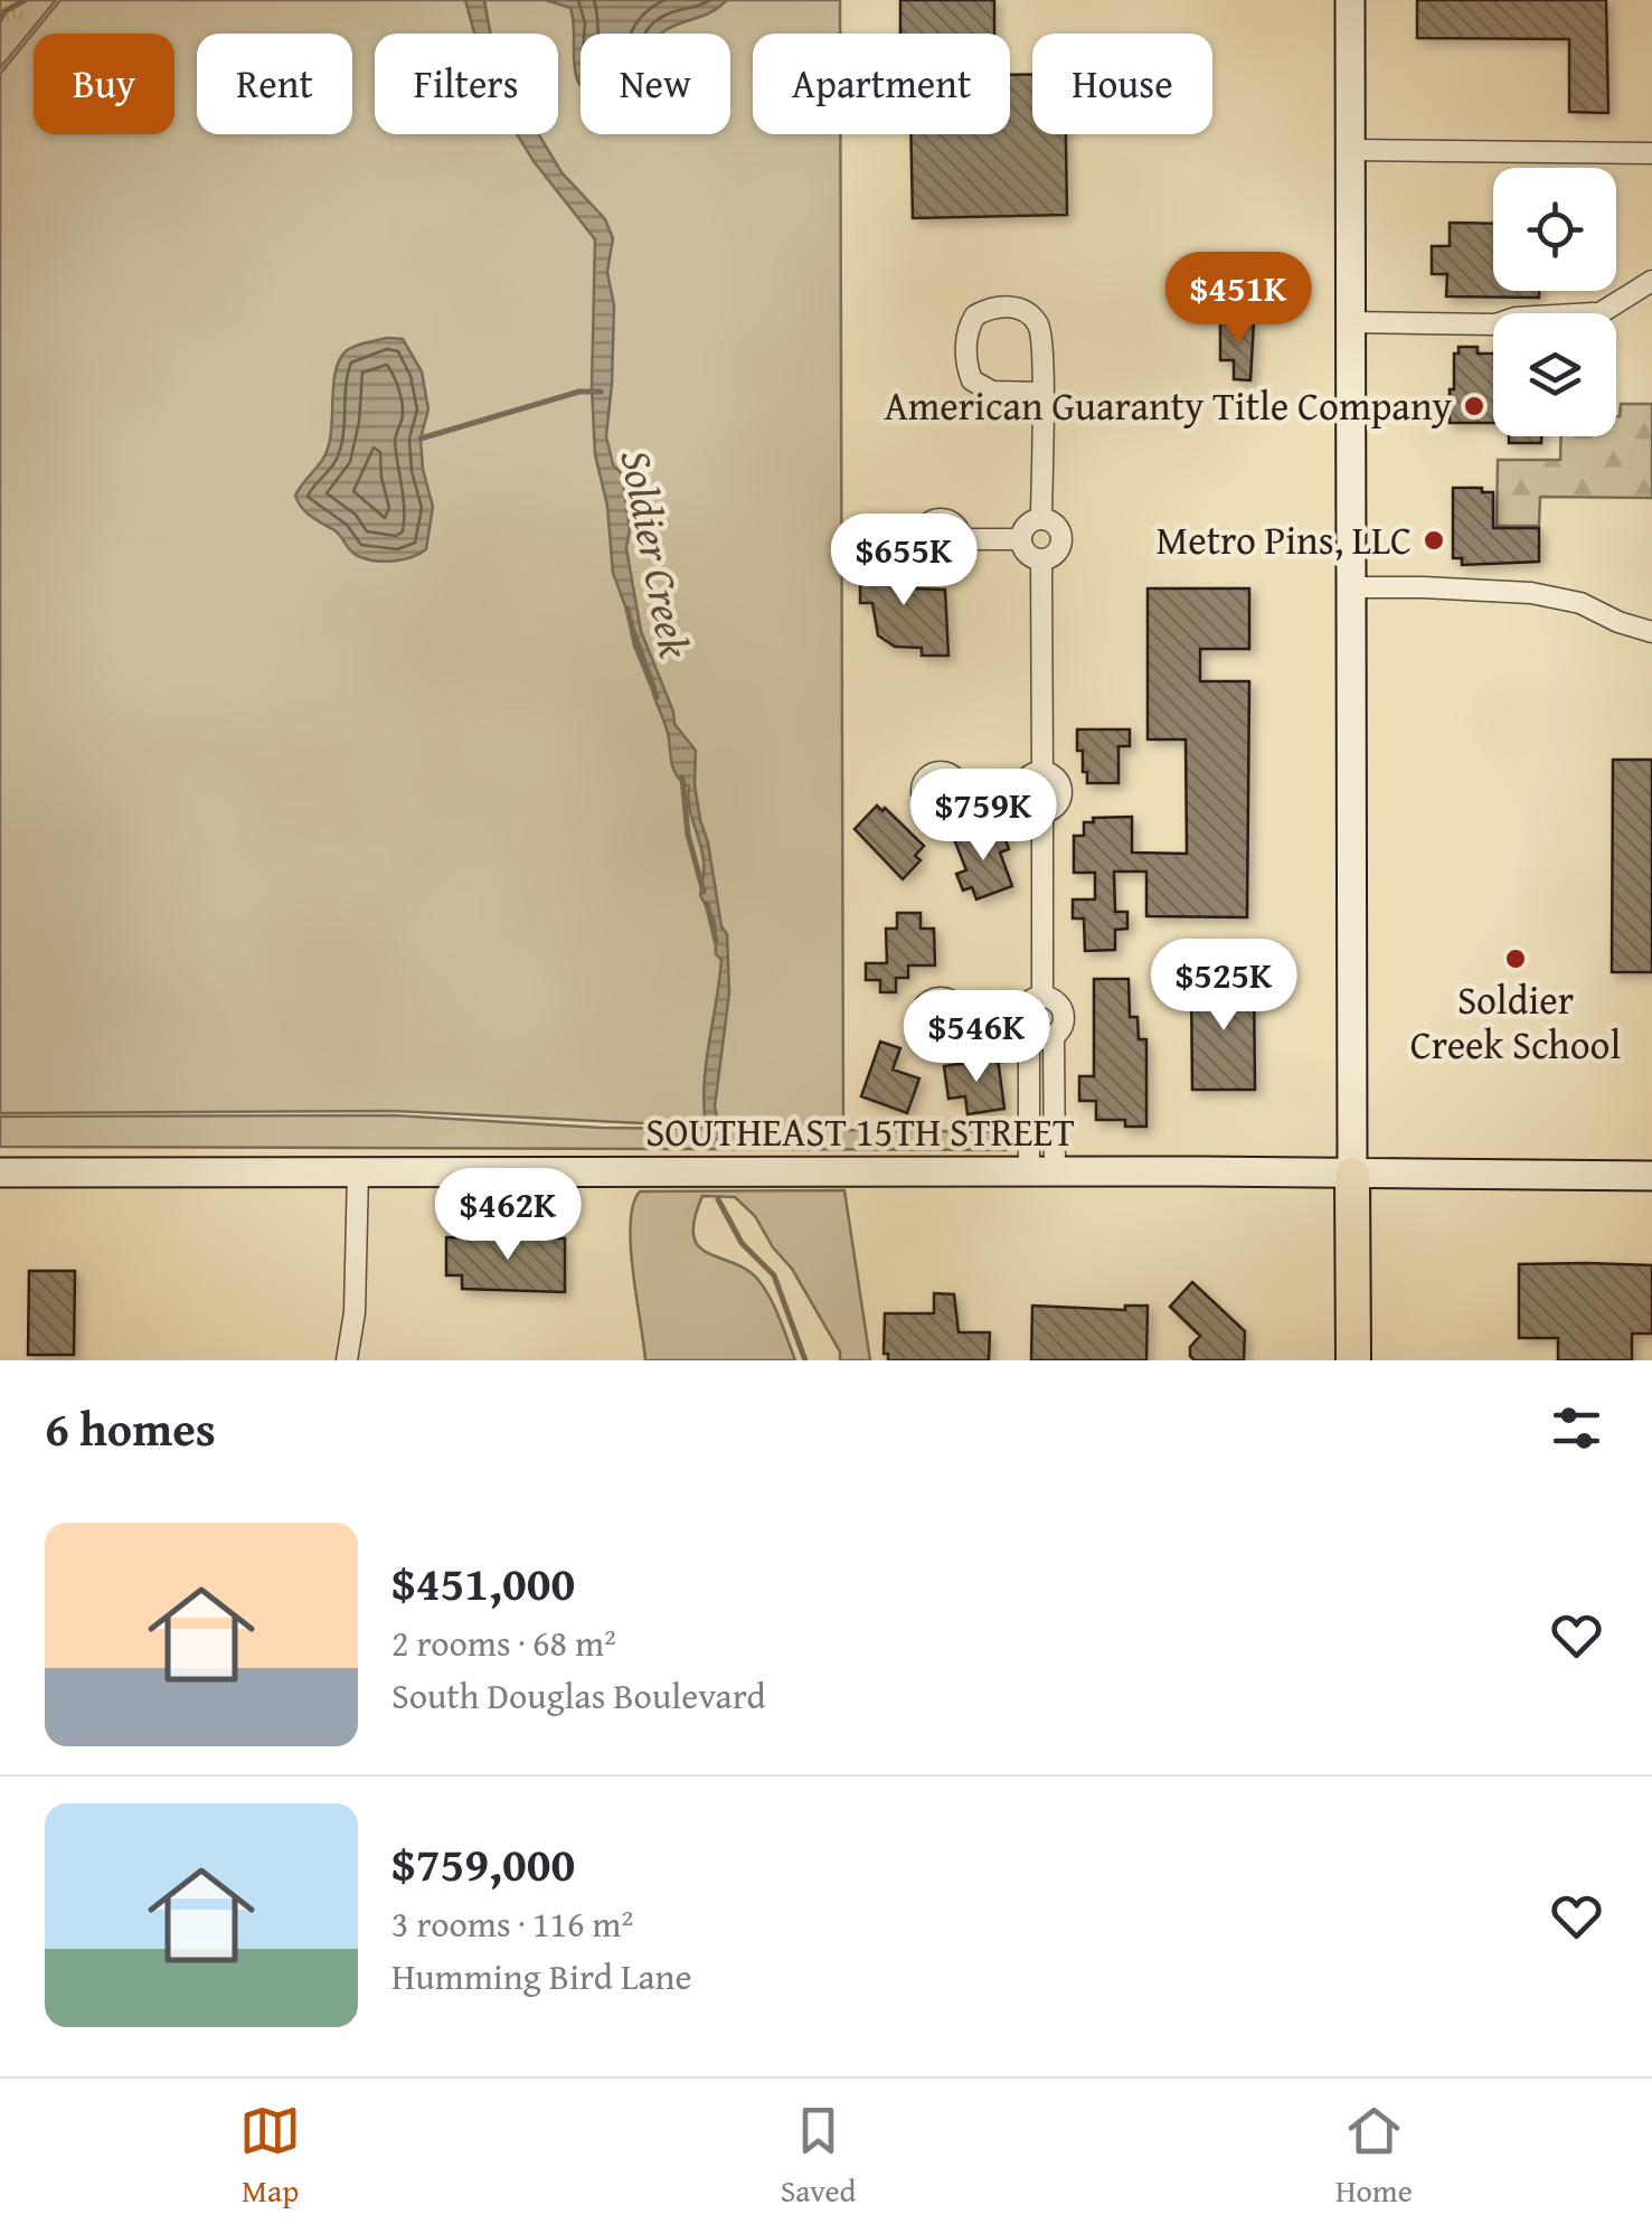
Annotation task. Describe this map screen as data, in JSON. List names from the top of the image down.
{
  "streets": {
    "main road": ["SOUTHEAST 15TH STREET"]
  },
  "water": ["Soldier Creek"],
  "places": ["American Guaranty Title Company", "Metro Pins, LLC", "Soldier Creek School"],
  "page": {
    "chip": [
      "Buy",
      "Rent",
      "Filters",
      "New",
      "Apartment",
      "House"
    ],
    "price": [
      "$451K",
      "$655K",
      "$759K",
      "$525K",
      "$546K",
      "$462K"
    ],
    "heading": "6 homes",
    "list": [
      {
        "name": "$451,000",
        "note": "2 rooms · 68 m² · South Douglas Boulevard"
      },
      {
        "name": "$759,000",
        "note": "3 rooms · 116 m² · Humming Bird Lane"
      }
    ],
    "tabs": ["Map", "Saved", "Home"]
  }
}
